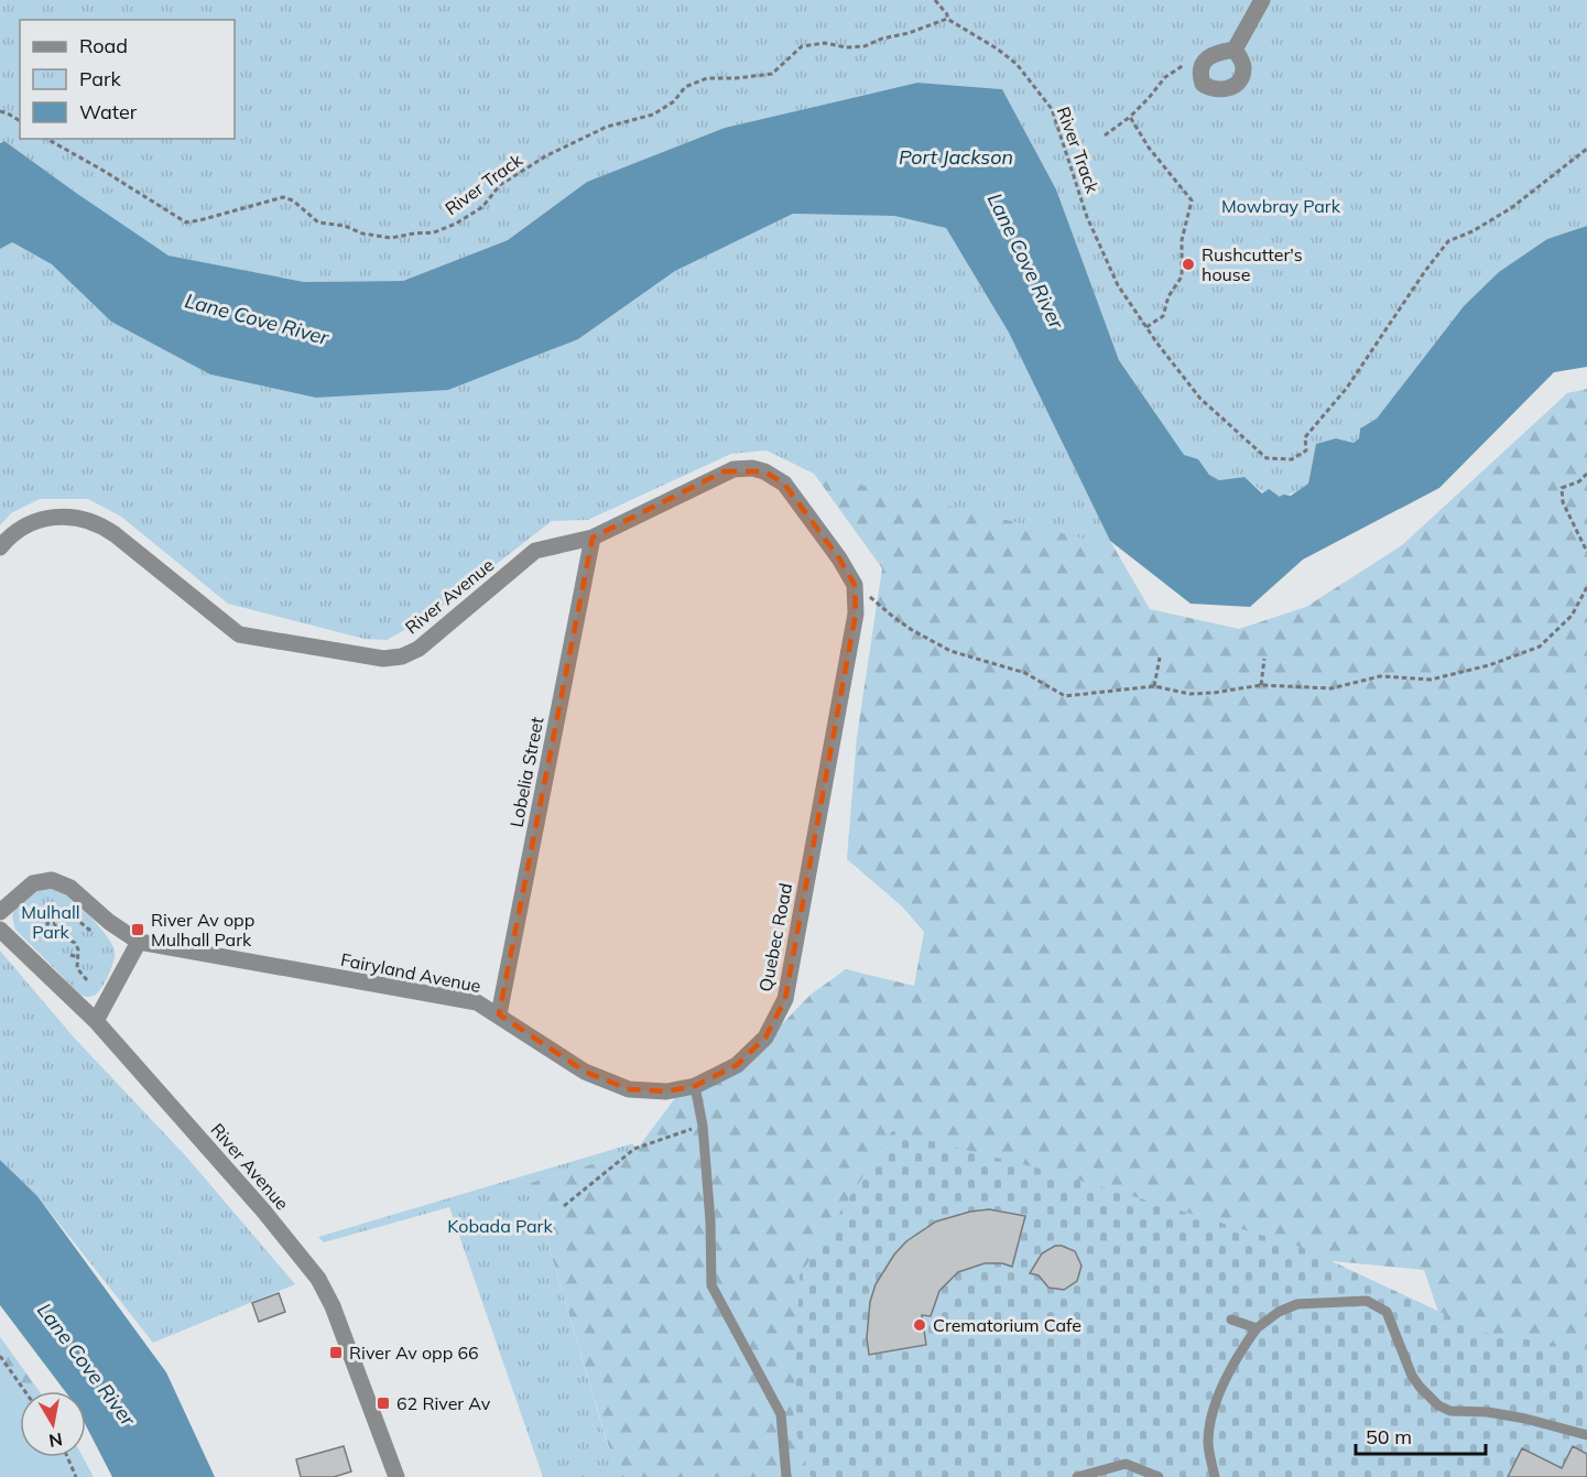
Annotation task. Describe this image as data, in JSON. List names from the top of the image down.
{
  "streets": {
    "street": [
      "River Avenue",
      "Lobelia Street",
      "Quebec Road",
      "Fairyland Avenue"
    ],
    "path": ["River Track"]
  },
  "crossings": [
    ["River Avenue", "Lobelia Street"],
    ["River Avenue", "Quebec Road"],
    ["Lobelia Street", "Fairyland Avenue"],
    ["Quebec Road", "Fairyland Avenue"]
  ],
  "water": ["Port Jackson", "Lane Cove River"],
  "parks": ["Mowbray Park", "Mulhall Park", "Kobada Park"],
  "places": {
    "other": ["Rushcutter's house", "Crematorium Cafe"],
    "transit": ["River Av opp Mulhall Park", "River Av opp 66", "62 River Av"]
  },
  "legend": ["Road", "Park", "Water"],
  "scale_bar": "50 m",
  "north": "bottom"
}
